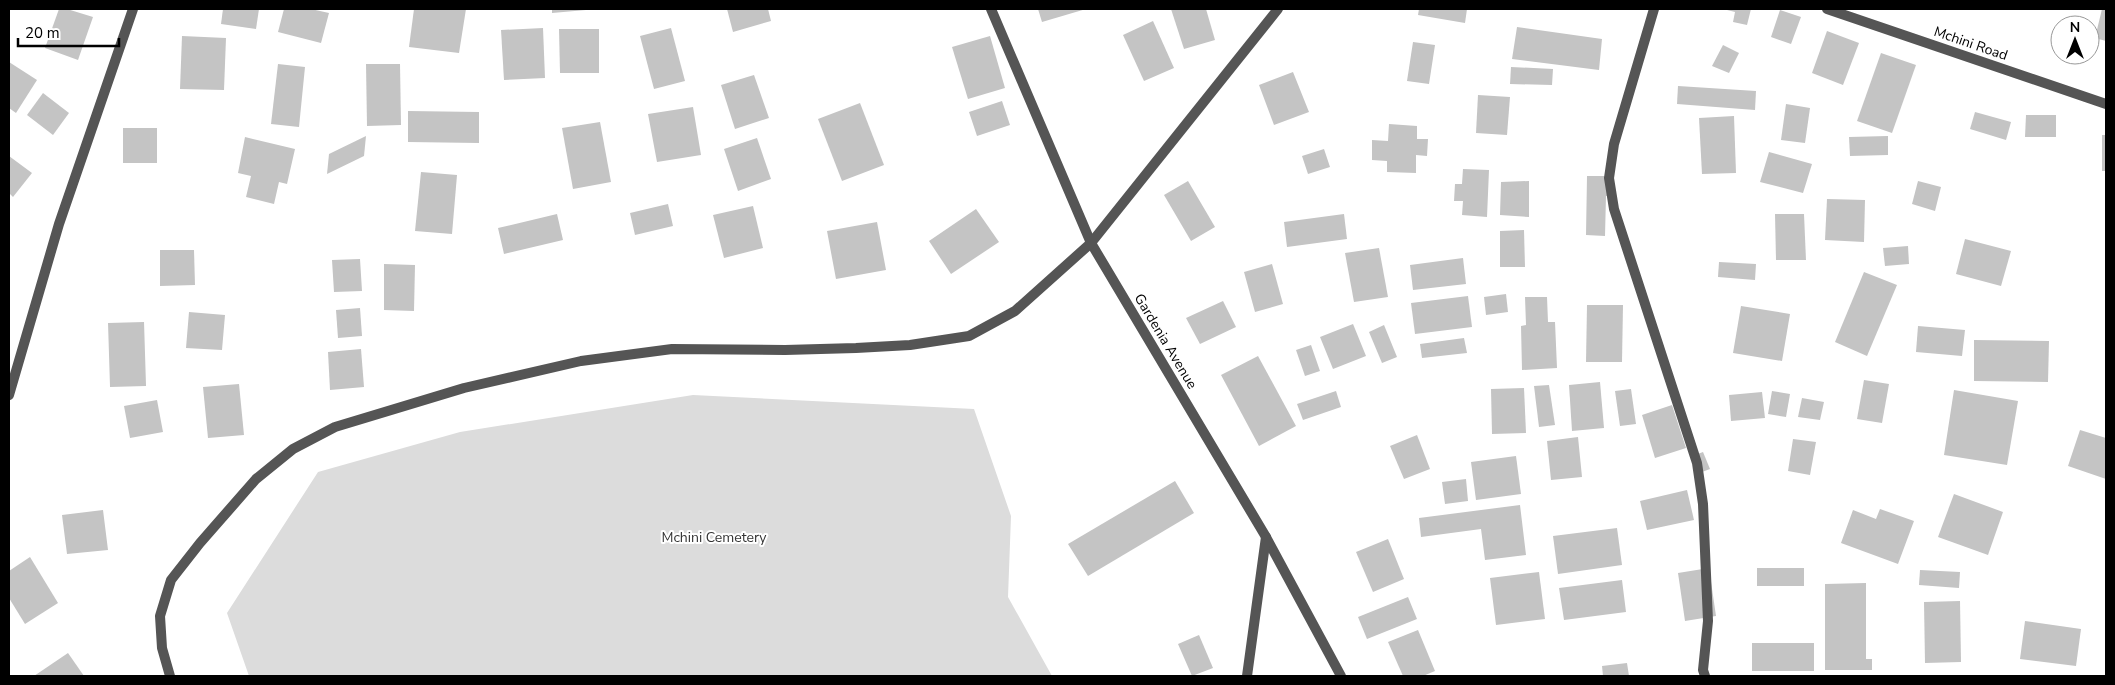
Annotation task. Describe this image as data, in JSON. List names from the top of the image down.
{
  "streets": {
    "street": ["Mchini Road", "Gardenia Avenue"]
  },
  "parks": ["Mchini Cemetery"],
  "scale_bar": "20 m",
  "north": "top"
}
